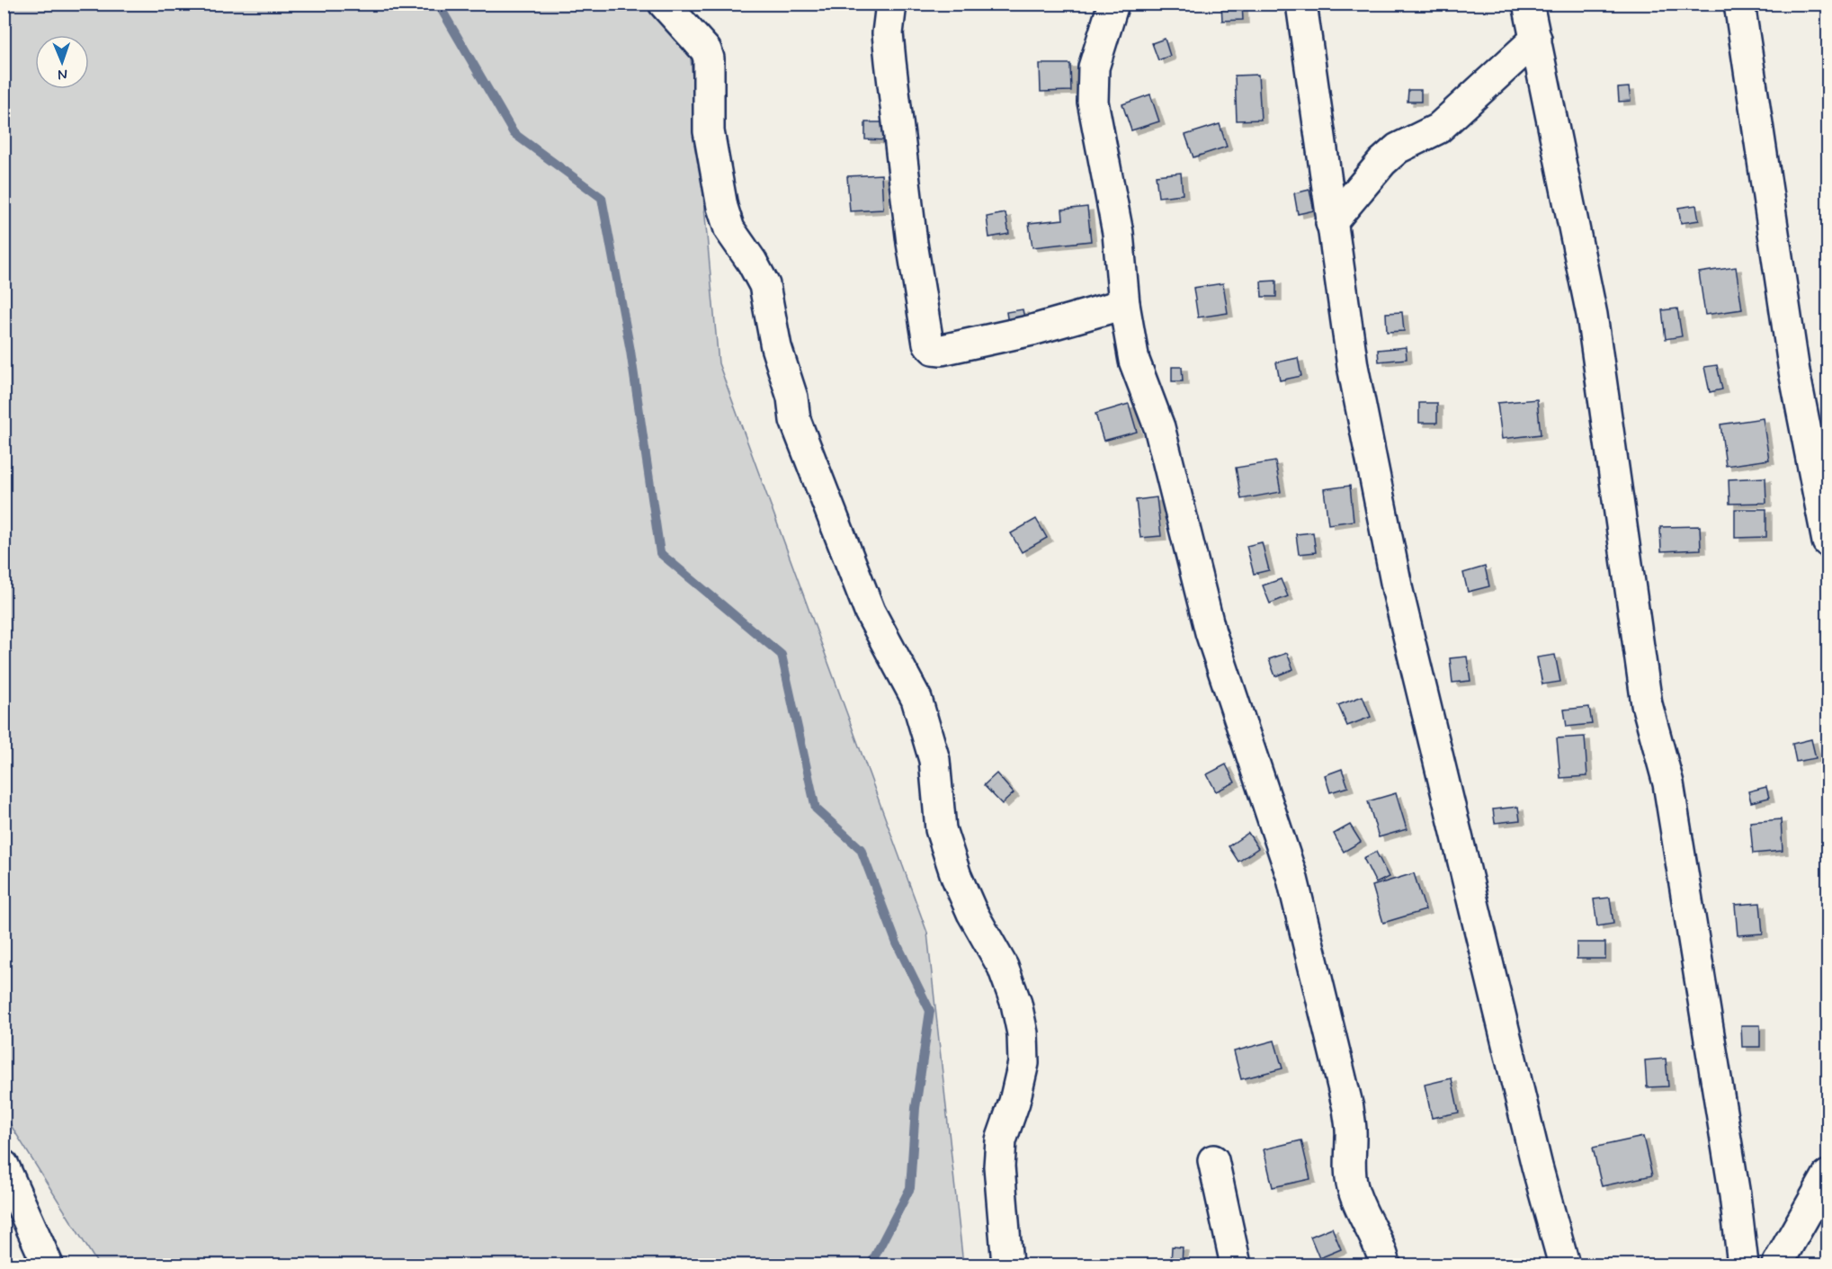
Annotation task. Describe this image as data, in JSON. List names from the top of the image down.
{
  "north": "bottom"
}
